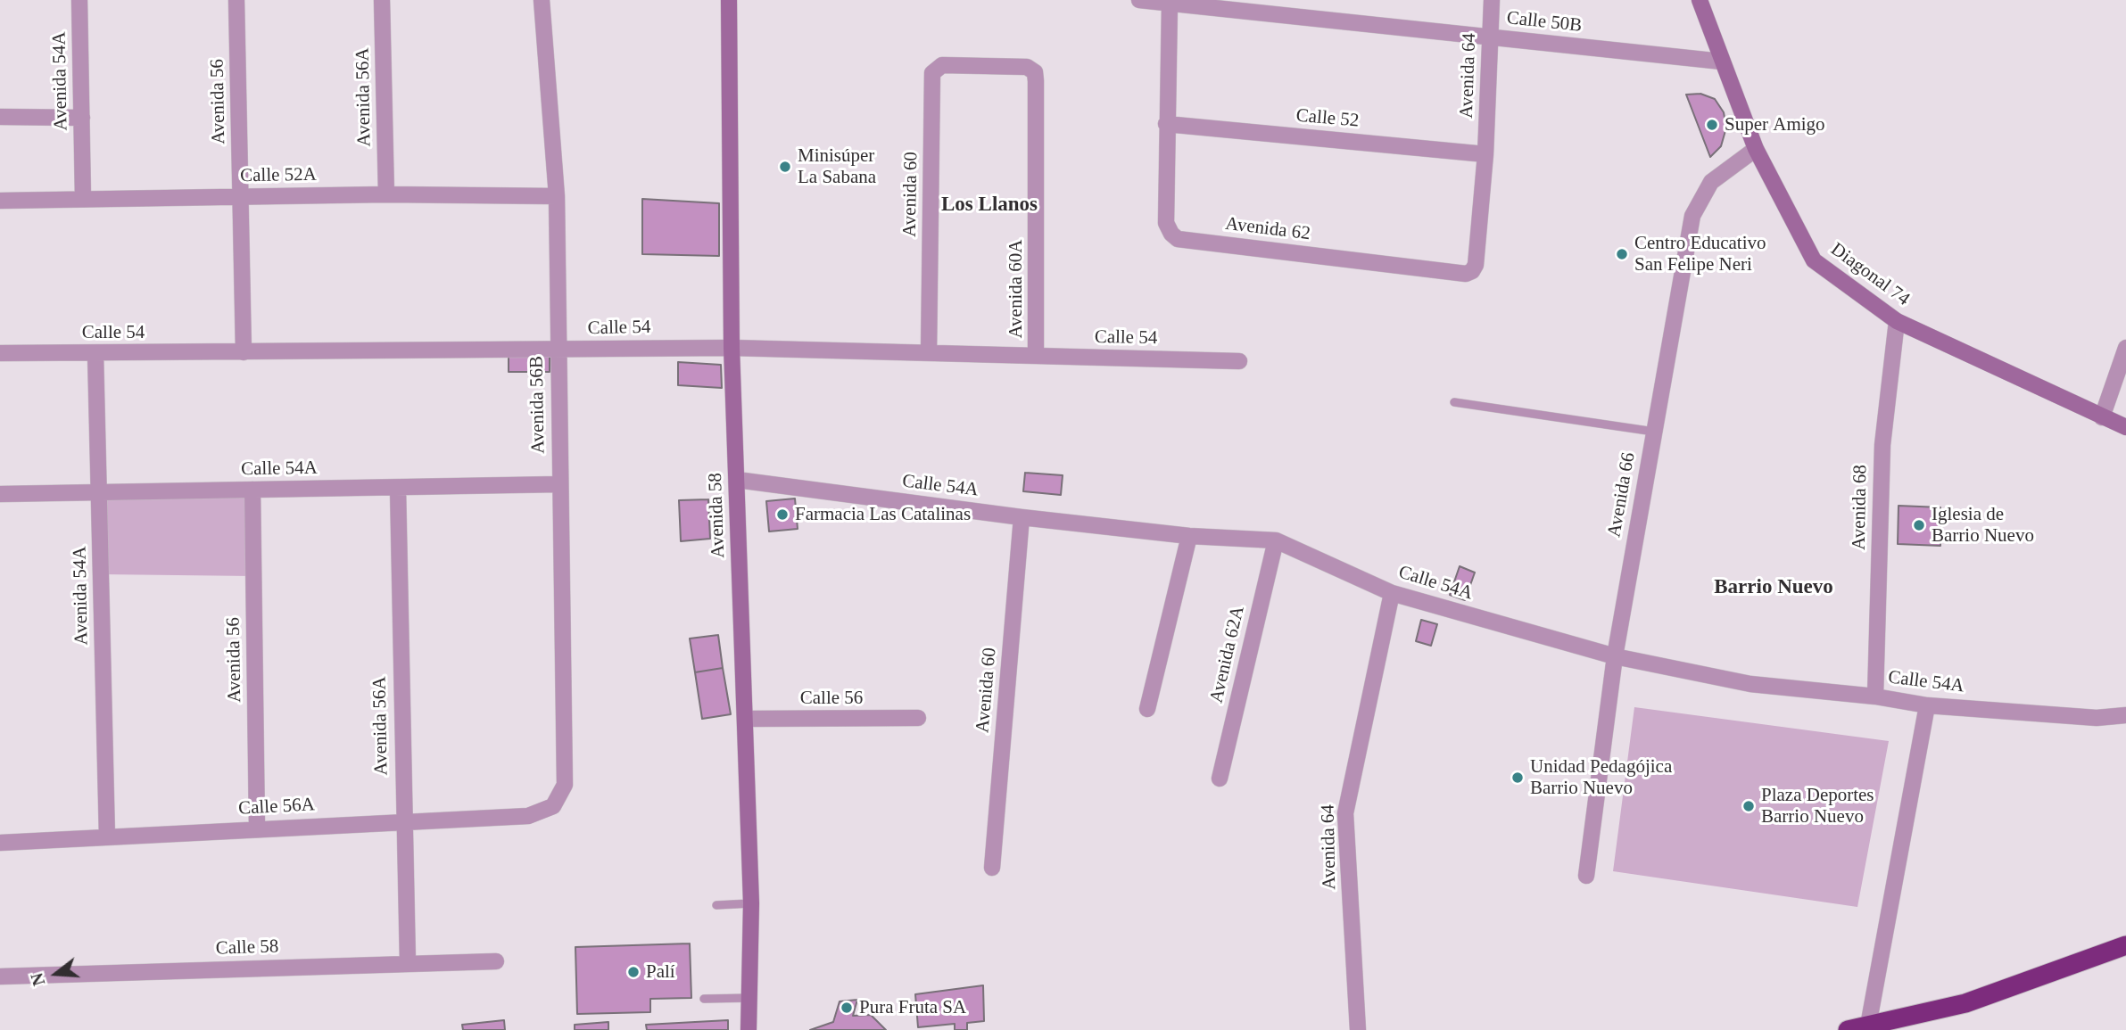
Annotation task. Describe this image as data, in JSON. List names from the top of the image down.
{
  "streets": {
    "main road": ["Diagonal 74", "Avenida 58"],
    "street": [
      "Calle 50B",
      "Avenida 64",
      "Avenida 54A",
      "Avenida 56A",
      "Avenida 56",
      "Calle 52",
      "Calle 52A",
      "Avenida 60",
      "Avenida 62",
      "Avenida 60A",
      "Calle 54",
      "Avenida 56B",
      "Calle 54A",
      "Avenida 66",
      "Avenida 68",
      "Avenida 62A",
      "Calle 56",
      "Calle 56A",
      "Calle 58"
    ]
  },
  "crossings": [
    ["Calle 50B", "Avenida 64"],
    ["Calle 50B", "Avenida 62"],
    ["Calle 50B", "Diagonal 74"],
    ["Avenida 64", "Calle 52"],
    ["Avenida 64", "Avenida 62"],
    ["Avenida 64", "Calle 54A"],
    ["Avenida 54A", "Calle 52A"],
    ["Avenida 54A", "Calle 54"],
    ["Avenida 54A", "Calle 54A"],
    ["Avenida 54A", "Calle 56A"],
    ["Avenida 56A", "Calle 52A"],
    ["Avenida 56A", "Calle 54A"],
    ["Avenida 56A", "Calle 56A"],
    ["Avenida 56A", "Calle 58"],
    ["Avenida 56", "Calle 52A"],
    ["Avenida 56", "Calle 54"],
    ["Avenida 56", "Calle 54A"],
    ["Avenida 56", "Calle 56A"],
    ["Calle 52", "Avenida 62"],
    ["Calle 52A", "Avenida 56B"],
    ["Avenida 60", "Avenida 60A"],
    ["Avenida 60", "Calle 54"],
    ["Avenida 60", "Calle 54A"],
    ["Diagonal 74", "Avenida 66"],
    ["Diagonal 74", "Avenida 68"],
    ["Avenida 60A", "Calle 54"],
    ["Calle 54", "Avenida 56B"],
    ["Calle 54", "Avenida 58"],
    ["Avenida 56B", "Calle 54A"],
    ["Avenida 56B", "Calle 56A"],
    ["Calle 54A", "Avenida 66"],
    ["Calle 54A", "Avenida 68"],
    ["Calle 54A", "Avenida 58"],
    ["Calle 54A", "Avenida 62A"],
    ["Avenida 58", "Calle 56"]
  ],
  "districts": ["Los Llanos", "Barrio Nuevo"],
  "places": [
    "Super Amigo",
    "Minisúper La Sabana",
    "Centro Educativo San Felipe Neri",
    "Farmacia Las Catalinas",
    "Iglesia de Barrio Nuevo",
    "Unidad Pedagójica Barrio Nuevo",
    "Plaza Deportes Barrio Nuevo",
    "Palí",
    "Pura Fruta SA"
  ],
  "north": "left"
}
